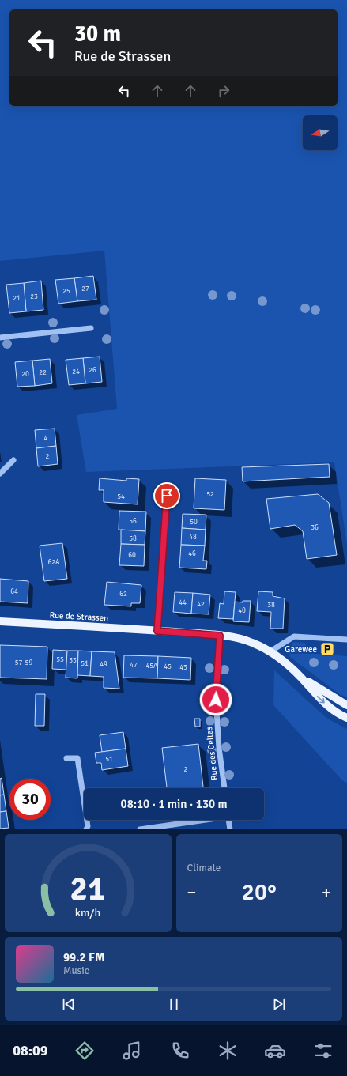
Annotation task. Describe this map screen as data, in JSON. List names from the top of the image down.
{
  "streets": {
    "main road": ["Rue de Strassen"],
    "street": ["Rue des Celtes"]
  },
  "crossings": [
    ["Rue de Strassen", "Rue des Celtes"]
  ],
  "places": {
    "parking": ["Garewee"]
  },
  "house_numbers": [
    "27",
    "25",
    "23",
    "21",
    "26",
    "24",
    "22",
    "20",
    "4",
    "2",
    "52",
    "54",
    "56",
    "50",
    "36",
    "48",
    "58",
    "46",
    "60",
    "62A",
    "64",
    "62",
    "44",
    "42",
    "38",
    "40",
    "55",
    "53",
    "57-59",
    "51",
    "49",
    "47",
    "45A",
    "45",
    "43",
    "51",
    "2"
  ],
  "north": "left",
  "page": {
    "turn": ["30 m", "Rue de Strassen"],
    "limit": "30",
    "trip": "08:10 · 1 min · 130 m",
    "tile": "Climate",
    "heat": ["−", "20°", "+"],
    "song": ["99.2 FM", "Music"],
    "tabs": "08:09",
    "gauge": ["21", "km/h"]
  }
}
